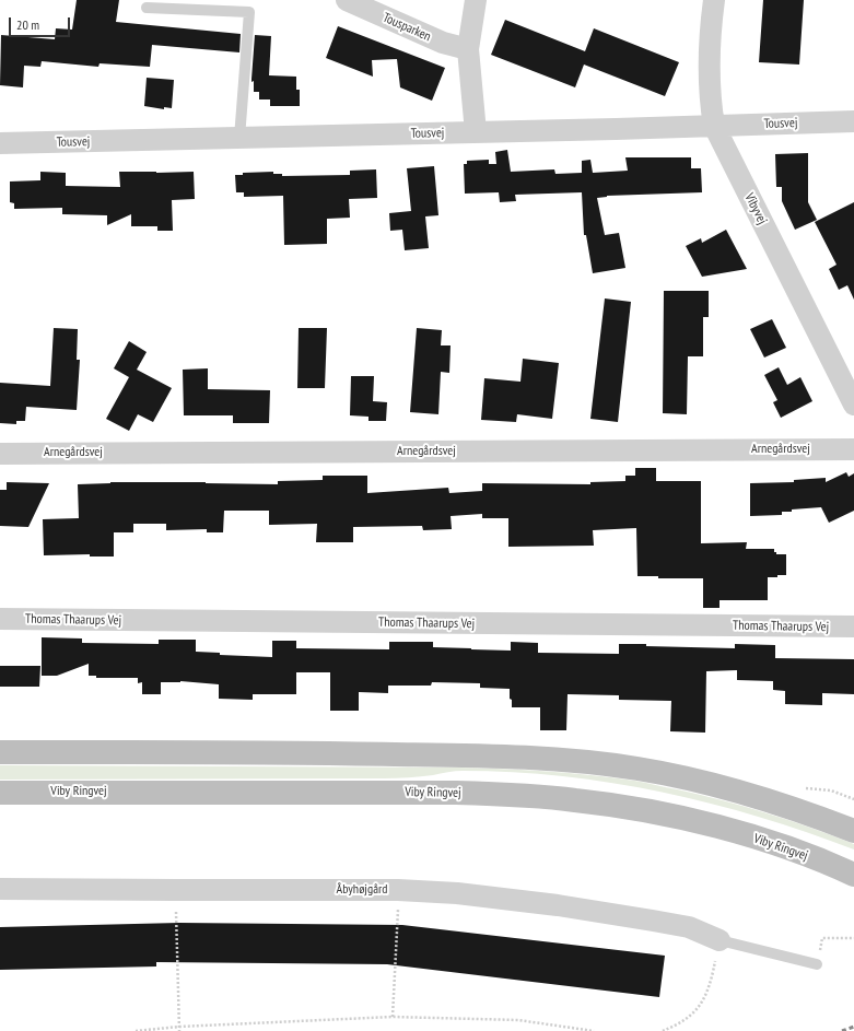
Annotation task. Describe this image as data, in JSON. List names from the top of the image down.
{
  "streets": {
    "main road": ["Viby Ringvej"],
    "street": [
      "Tousparken",
      "Tousvej",
      "Vibyvej",
      "Arnegårdsvej",
      "Thomas Thaarups Vej",
      "Åbyhøjgård"
    ]
  },
  "crossings": [
    ["Tousvej", "Vibyvej"]
  ],
  "scale_bar": "20 m"
}
